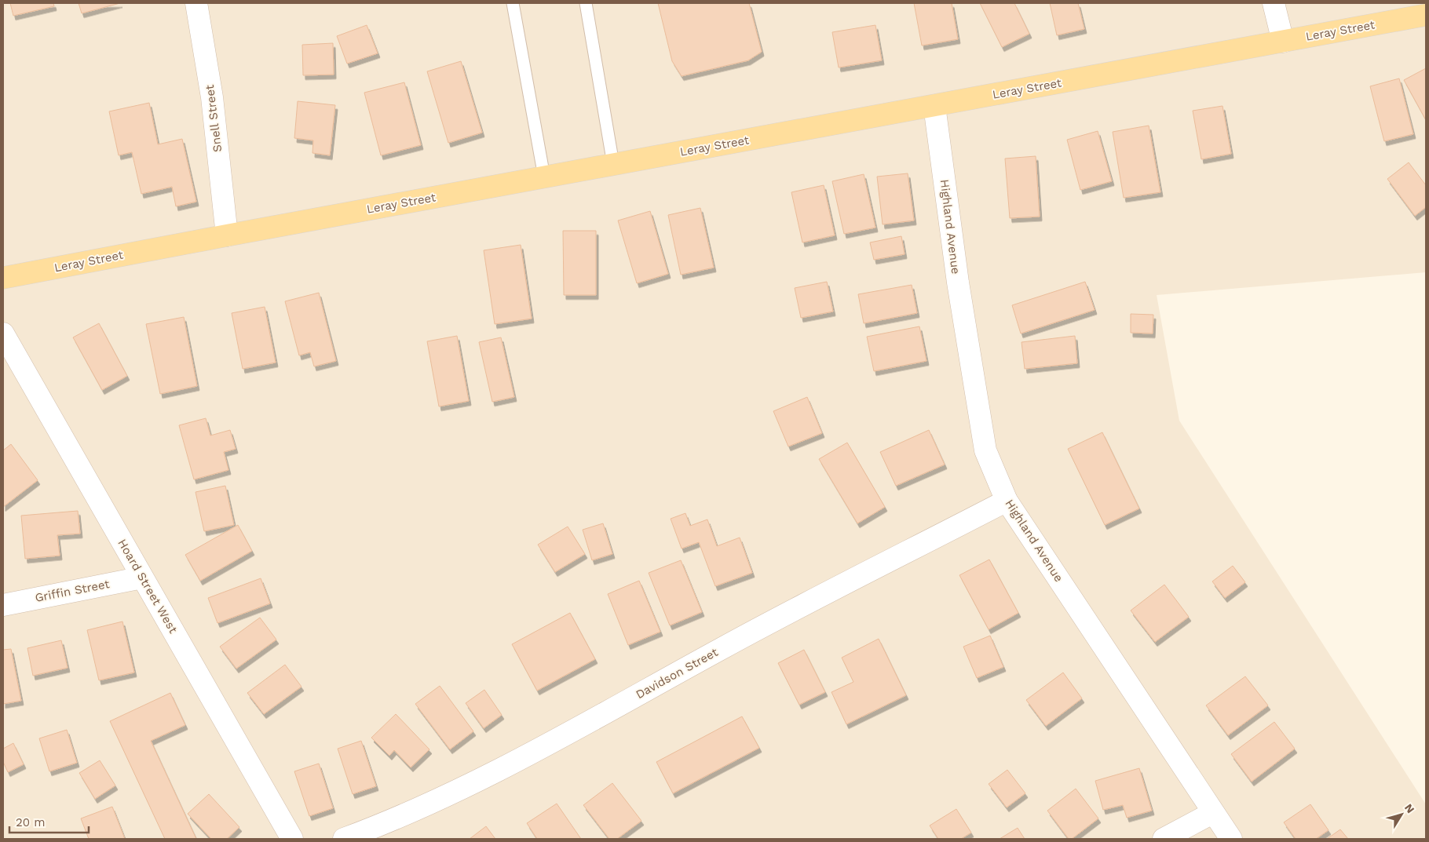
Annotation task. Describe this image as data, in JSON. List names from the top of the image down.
{
  "streets": {
    "main road": ["Leray Street"],
    "street": [
      "Snell Street",
      "Highland Avenue",
      "Hoard Street West",
      "Griffin Street",
      "Davidson Street"
    ]
  },
  "crossings": [
    ["Leray Street", "Snell Street"],
    ["Leray Street", "Highland Avenue"],
    ["Highland Avenue", "Davidson Street"],
    ["Hoard Street West", "Griffin Street"]
  ],
  "scale_bar": "20 m",
  "north": "top right"
}
